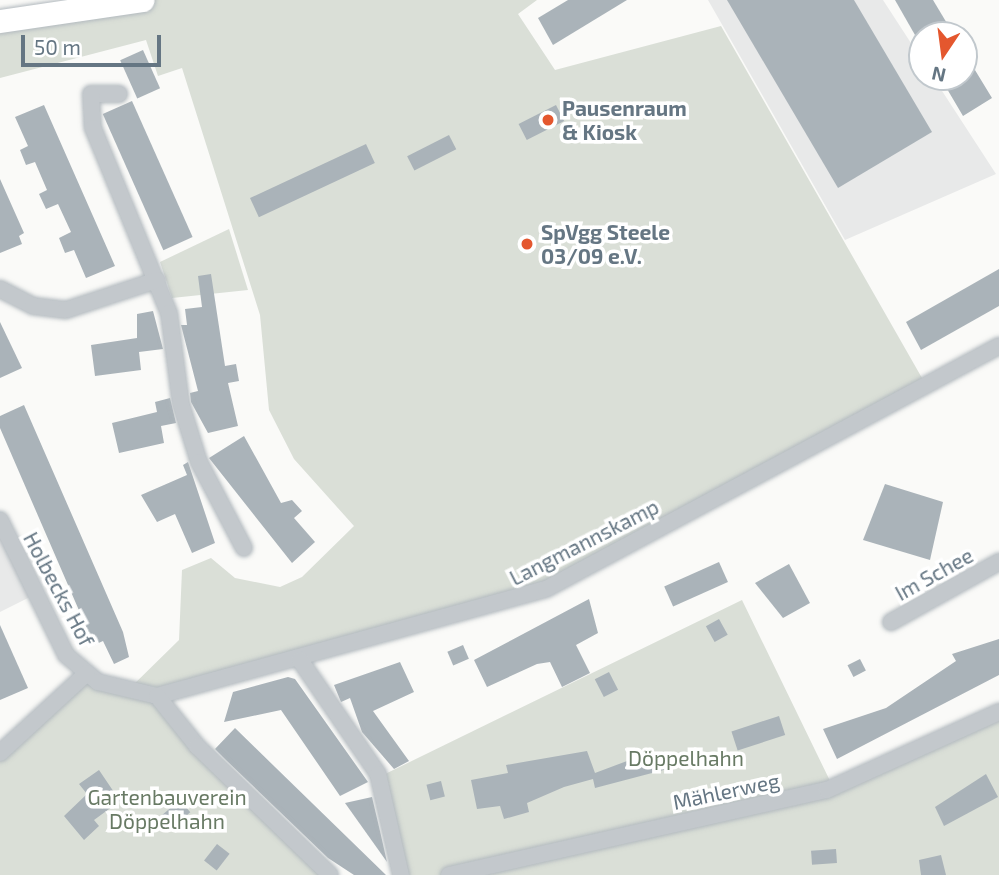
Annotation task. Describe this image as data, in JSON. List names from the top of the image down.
{
  "streets": {
    "street": [
      "Langmannskamp",
      "Im Schee",
      "Holbecks Hof",
      "Mählerweg"
    ]
  },
  "crossings": [
    ["Langmannskamp", "Holbecks Hof"]
  ],
  "parks": ["Döppelhahn", "Gartenbauverein Döppelhahn"],
  "places": ["Pausenraum & Kiosk", "SpVgg Steele 03/09 e.V."],
  "scale_bar": "50 m",
  "north": "bottom"
}
